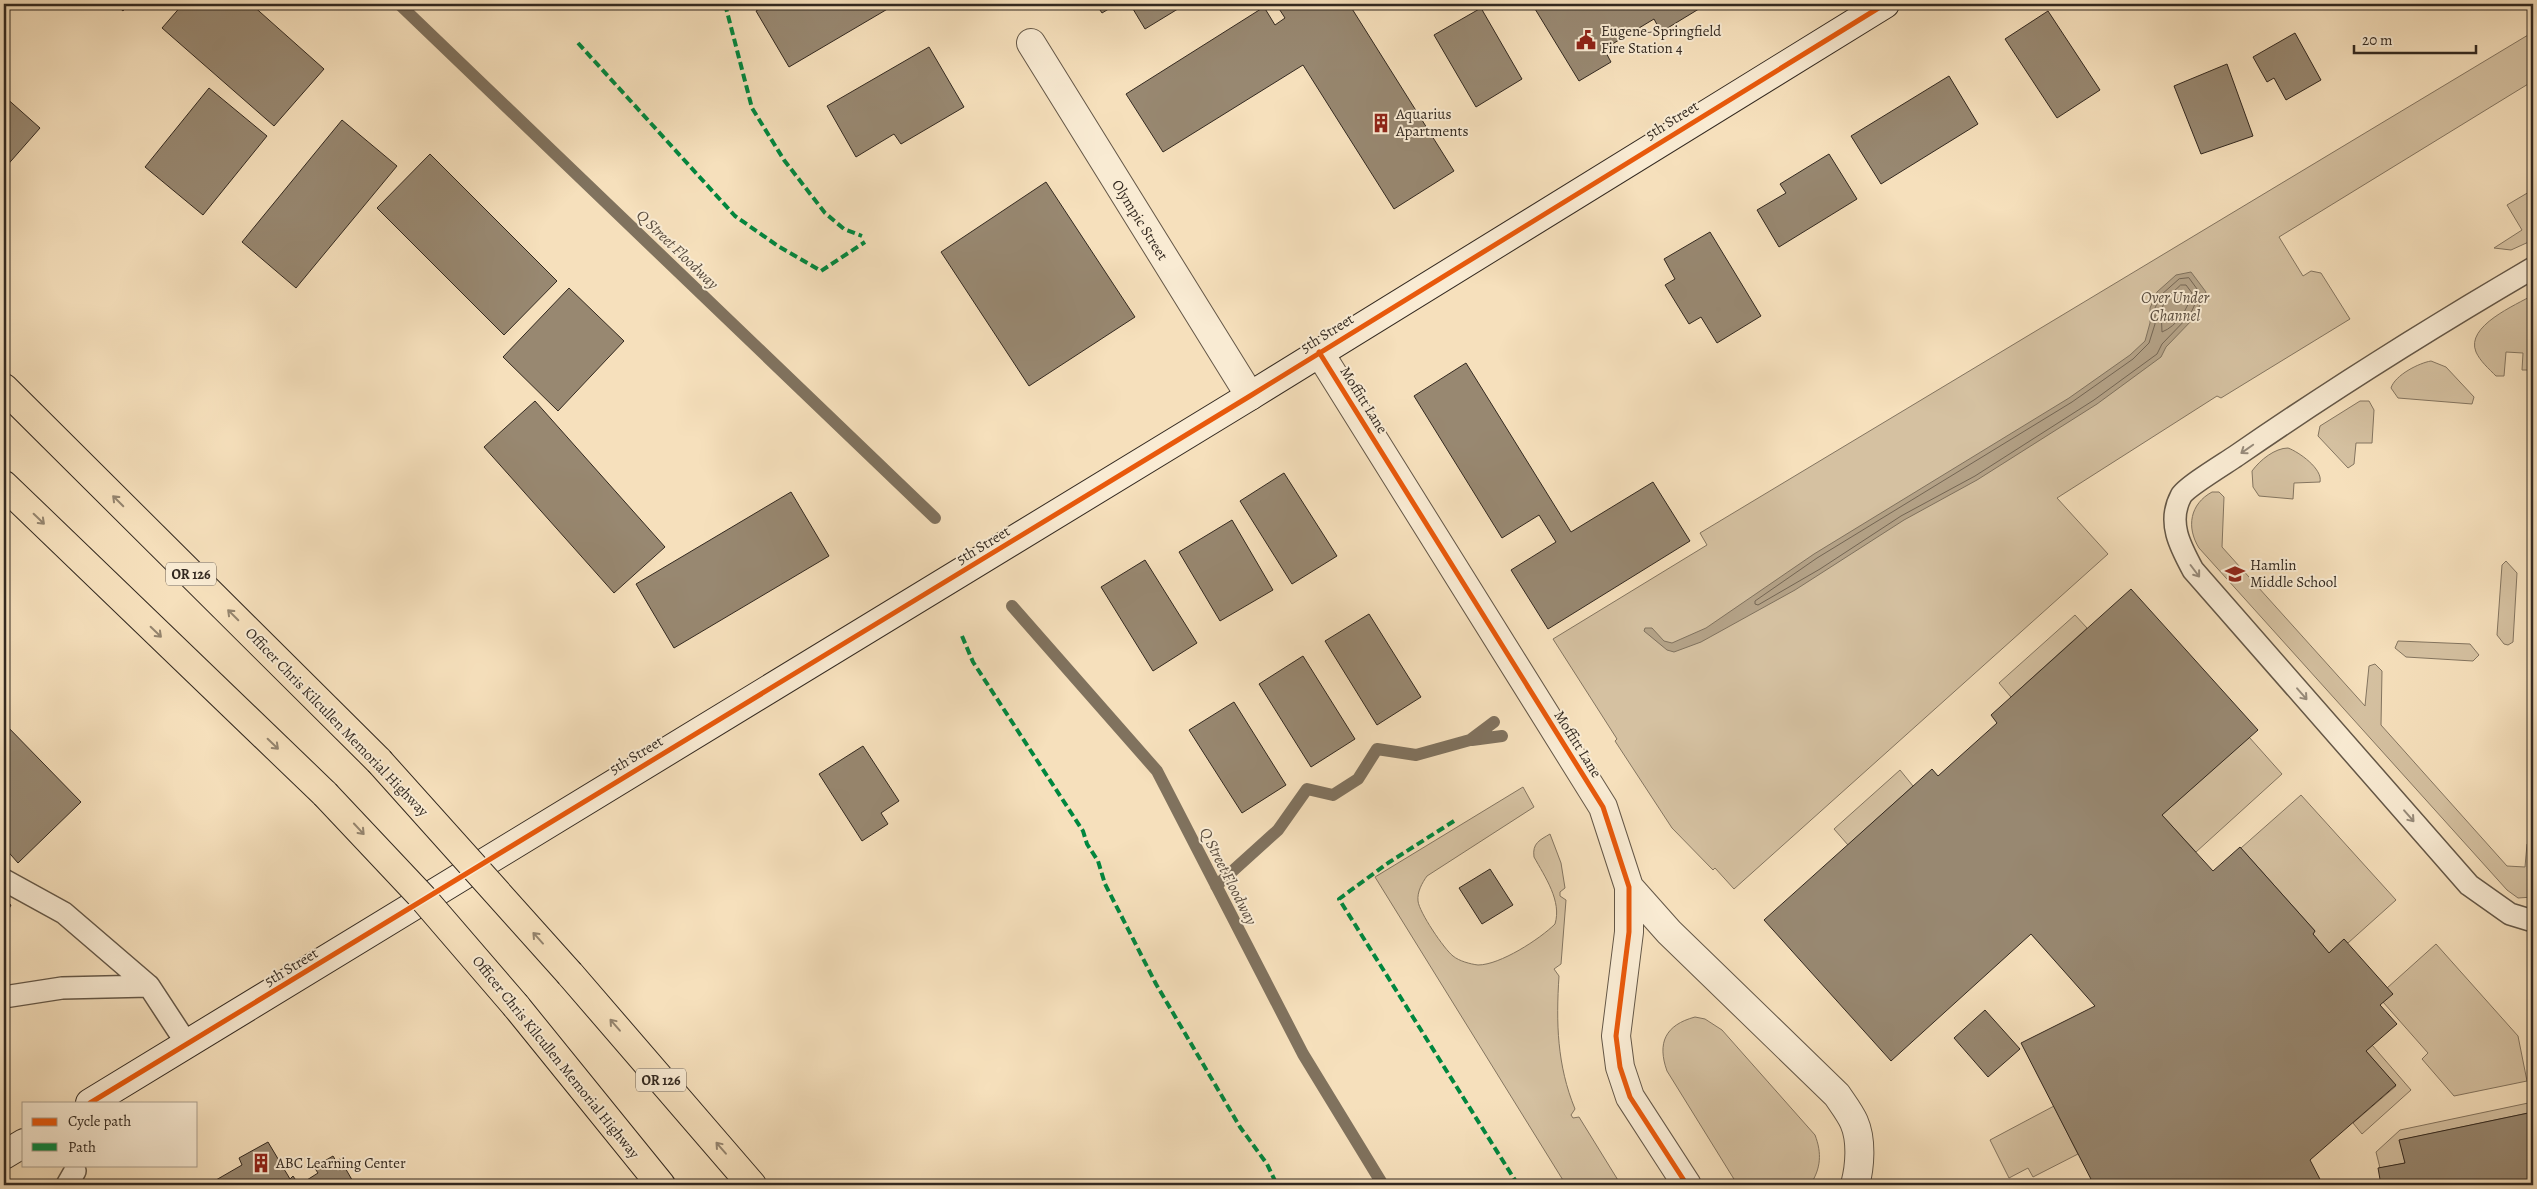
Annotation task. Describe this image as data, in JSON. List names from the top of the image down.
{
  "streets": {
    "highway": ["OR 126", "Officer Chris Kilcullen Memorial Highway"],
    "main road": ["5th Street", "Olympic Street", "Moffitt Lane"]
  },
  "crossings": [
    ["5th Street", "Olympic Street"],
    ["5th Street", "Moffitt Lane"]
  ],
  "water": ["Q Street Floodway", "Over Under Channel"],
  "places": {
    "public building": ["Eugene-Springfield Fire Station 4"],
    "building": ["Aquarius Apartments", "ABC Learning Center"],
    "school or university": ["Hamlin Middle School"]
  },
  "legend": ["Cycle path", "Path"],
  "scale_bar": "20 m"
}
